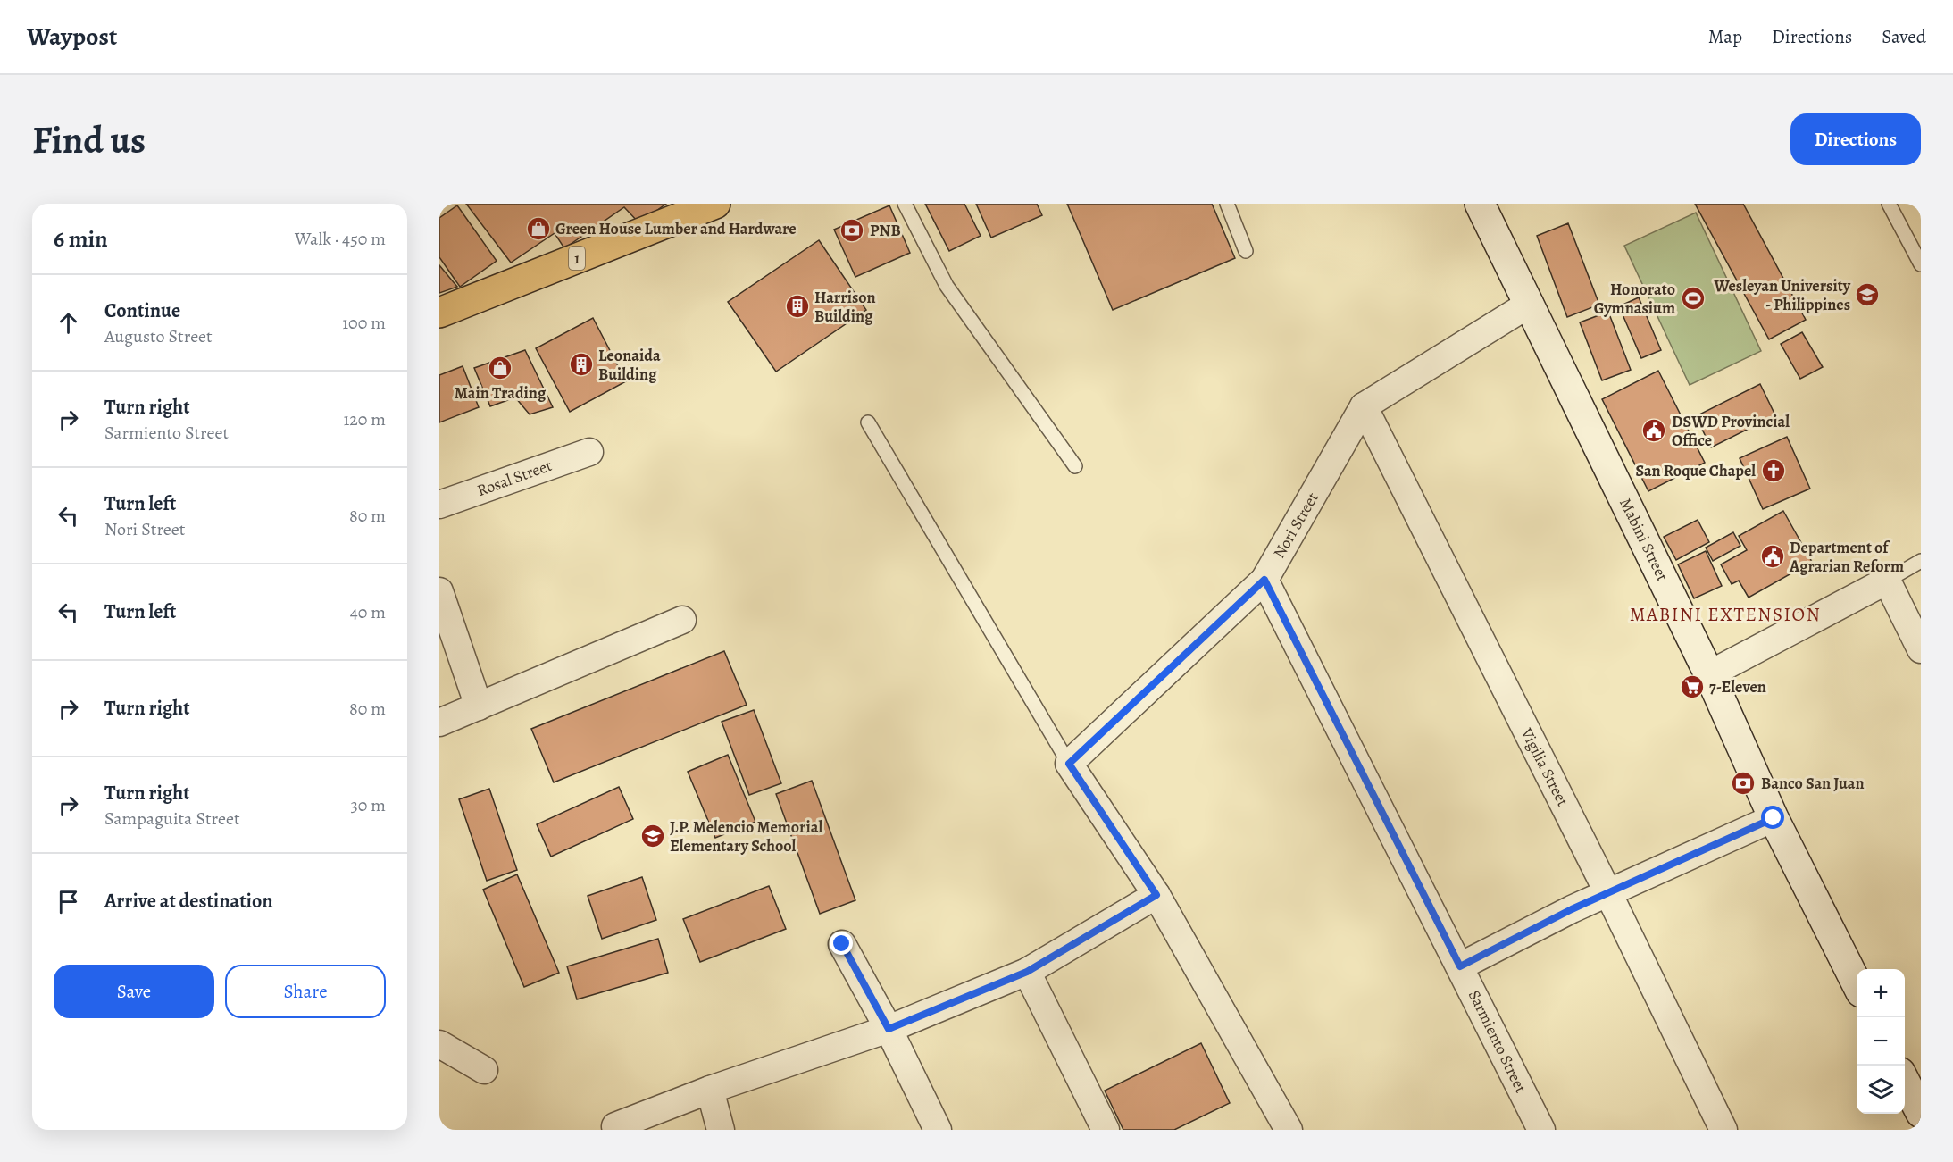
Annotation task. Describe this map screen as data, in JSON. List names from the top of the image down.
{
  "streets": {
    "main road": ["1", "Mabini Street"],
    "street": [
      "Rosal Street",
      "Nori Street",
      "Vigilia Street",
      "Sarmiento Street"
    ]
  },
  "crossings": [
    ["Nori Street", "Mabini Street"],
    ["Nori Street", "Vigilia Street"],
    ["Nori Street", "Sarmiento Street"]
  ],
  "districts": ["MABINI EXTENSION"],
  "places": {
    "shop": ["Green House Lumber and Hardware", "Main Trading"],
    "bank": ["PNB", "Banco San Juan"],
    "school or university": ["Wesleyan University - Philippines", "J.P. Melencio Memorial Elementary School"],
    "sports": ["Honorato Gymnasium"],
    "building": ["Harrison Building", "Leonaida Building"],
    "public building": ["DSWD Provincial Office", "Department of Agrarian Reform"],
    "church": ["San Roque Chapel"],
    "supermarket": ["7-Eleven"]
  },
  "page": {
    "header": "Waypost",
    "nav": ["Map", "Directions", "Saved"],
    "buttons": [
      "Directions",
      ["Save", "Share"]
    ],
    "title": "Find us",
    "heading": ["6 min", "Walk · 450 m"],
    "list": [
      ["Continue", "Augusto Street", "100 m"],
      ["Turn right", "Sarmiento Street", "120 m"],
      ["Turn left", "Nori Street", "80 m"],
      ["Turn left", "40 m"],
      ["Turn right", "80 m"],
      ["Turn right", "Sampaguita Street", "30 m"],
      "Arrive at destination"
    ],
    "map_buttons": ["+", "−"]
  }
}
